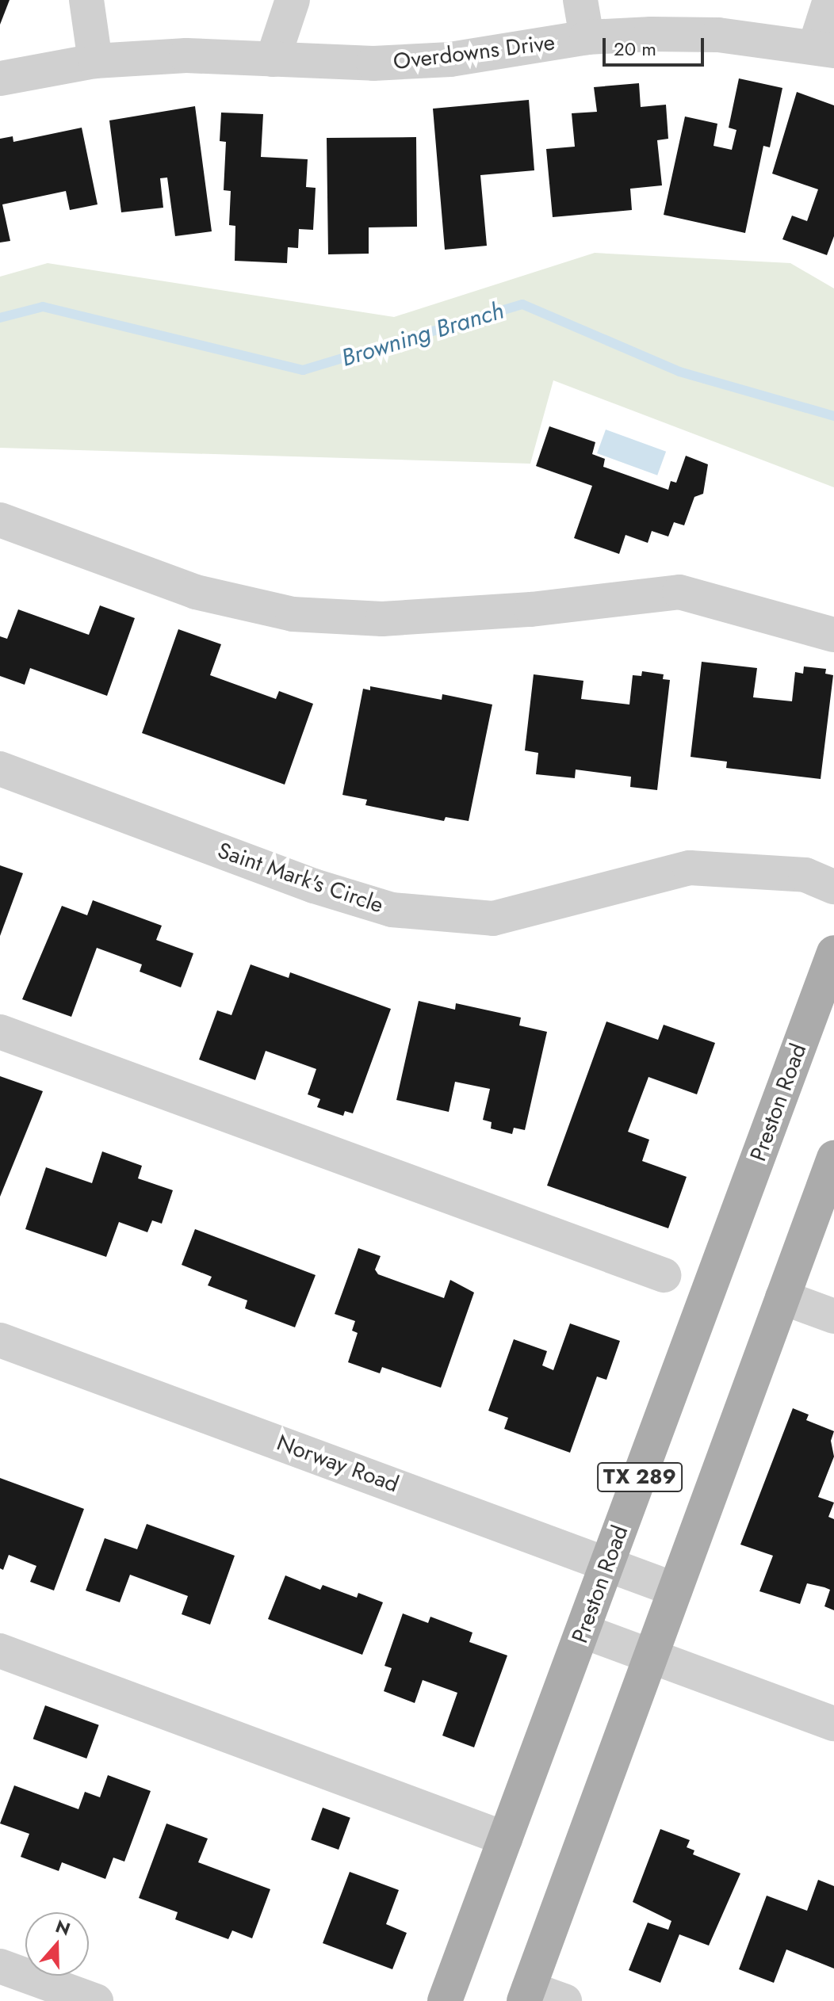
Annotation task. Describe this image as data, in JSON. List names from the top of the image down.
{
  "streets": {
    "main road": ["Preston Road", "TX 289"],
    "street": ["Overdowns Drive", "Saint Mark's Circle", "Norway Road"]
  },
  "crossings": [
    ["Preston Road", "Norway Road"],
    ["Norway Road", "TX 289"]
  ],
  "water": ["Browning Branch"],
  "scale_bar": "20 m",
  "north": "top"
}
